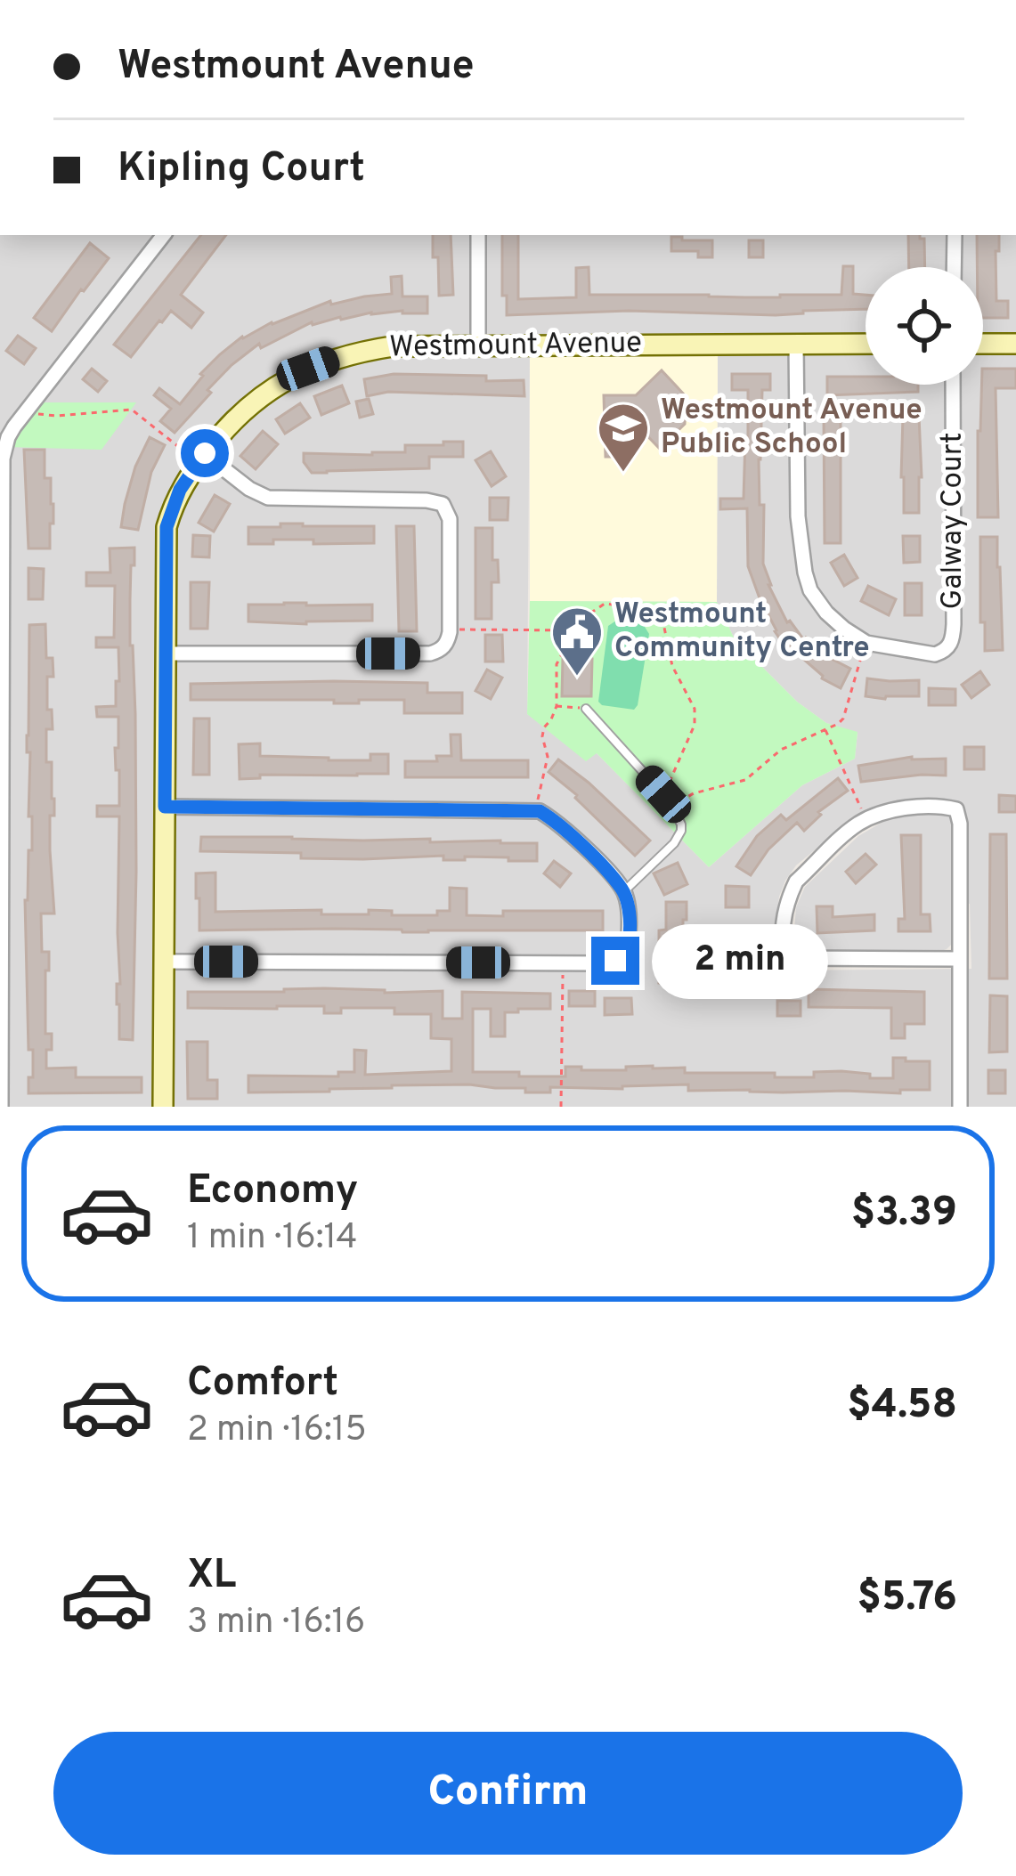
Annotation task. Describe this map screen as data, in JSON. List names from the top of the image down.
{
  "streets": {
    "street": ["Westmount Avenue", "Galway Court"]
  },
  "crossings": [
    ["Westmount Avenue", "Galway Court"]
  ],
  "places": {
    "school or university": ["Westmount Avenue Public School"],
    "public building": ["Westmount Community Centre"]
  },
  "page": {
    "banner": ["Westmount Avenue", "Kipling Court"],
    "bubble": "2 min",
    "list": [
      {
        "name": "Economy",
        "note": "1 min · 16:14",
        "value": "$3.39"
      },
      {
        "name": "Comfort",
        "note": "2 min · 16:15",
        "value": "$4.58"
      },
      {
        "name": "XL",
        "note": "3 min · 16:16",
        "value": "$5.76"
      }
    ],
    "buttons": "Confirm"
  }
}
